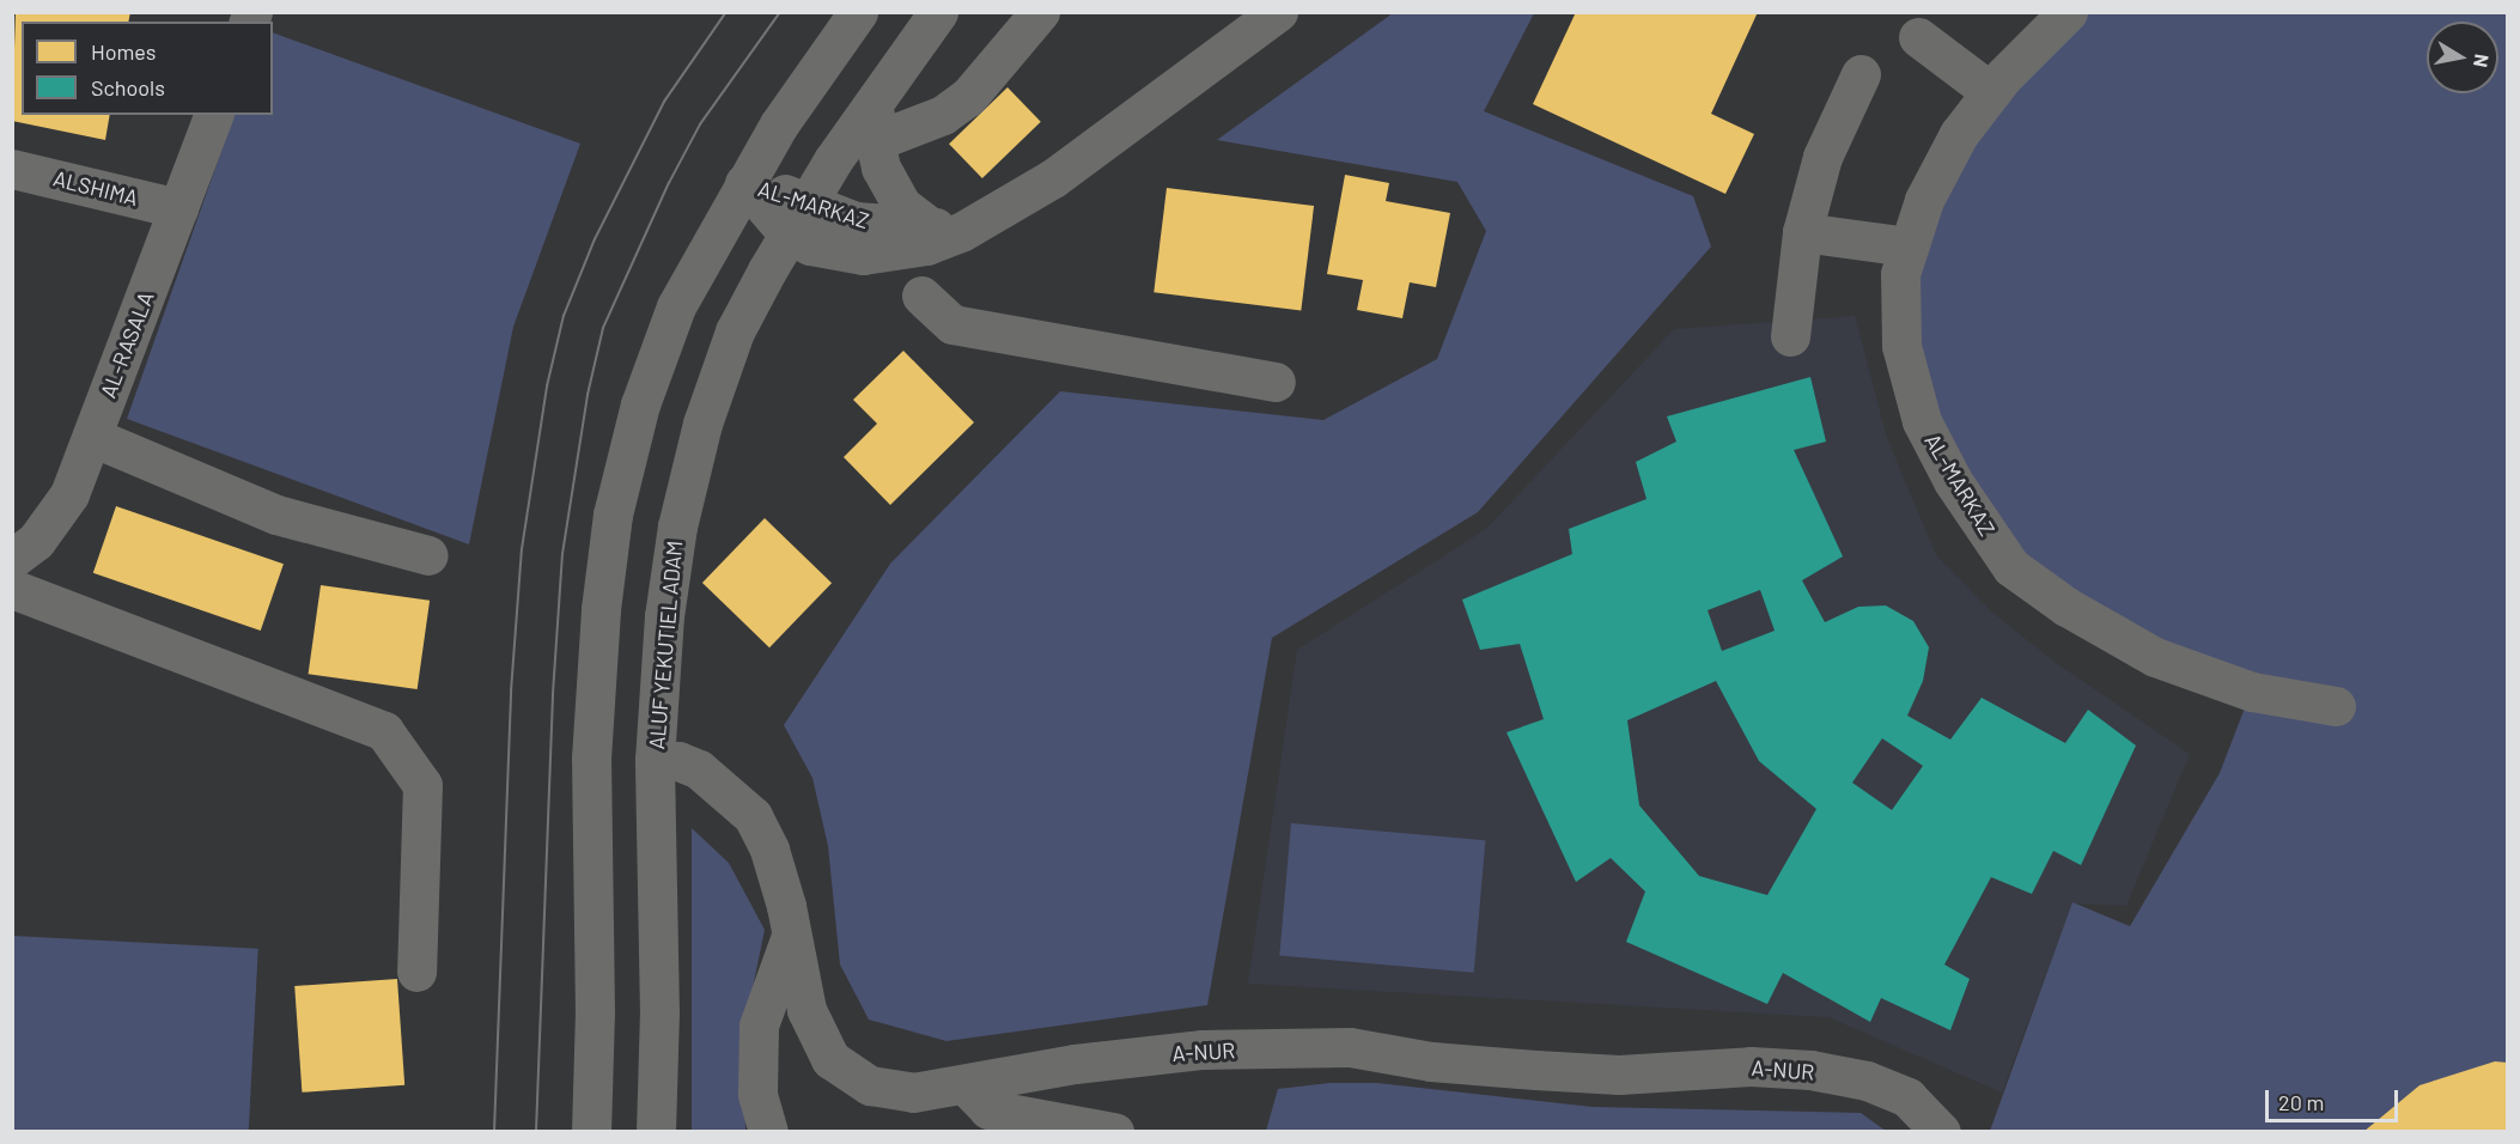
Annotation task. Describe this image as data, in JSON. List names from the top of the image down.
{
  "streets": {
    "street": [
      "ALSHIMA",
      "AL-MARKAZ",
      "AL-RASALA",
      "ALUF YEKUTIEL ADAM",
      "A-NUR"
    ]
  },
  "crossings": [
    ["ALSHIMA", "AL-RASALA"],
    ["AL-MARKAZ", "ALUF YEKUTIEL ADAM"],
    ["ALUF YEKUTIEL ADAM", "A-NUR"]
  ],
  "legend": ["Homes", "Schools"],
  "scale_bar": "20 m",
  "north": "right"
}
